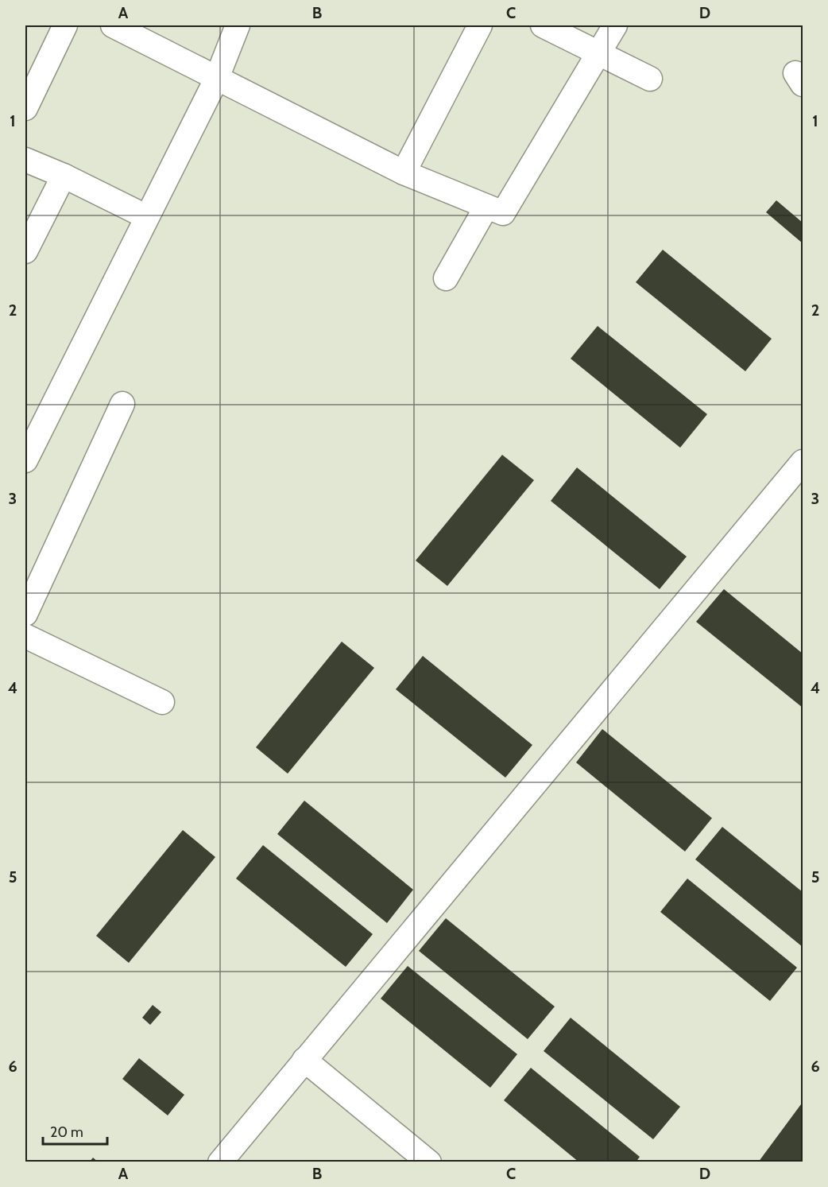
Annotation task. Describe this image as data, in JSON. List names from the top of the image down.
{
  "scale_bar": "20 m",
  "grid": {
    "columns": [
      "A",
      "B",
      "C",
      "D"
    ],
    "rows": [
      "1",
      "2",
      "3",
      "4",
      "5",
      "6"
    ]
  }
}
